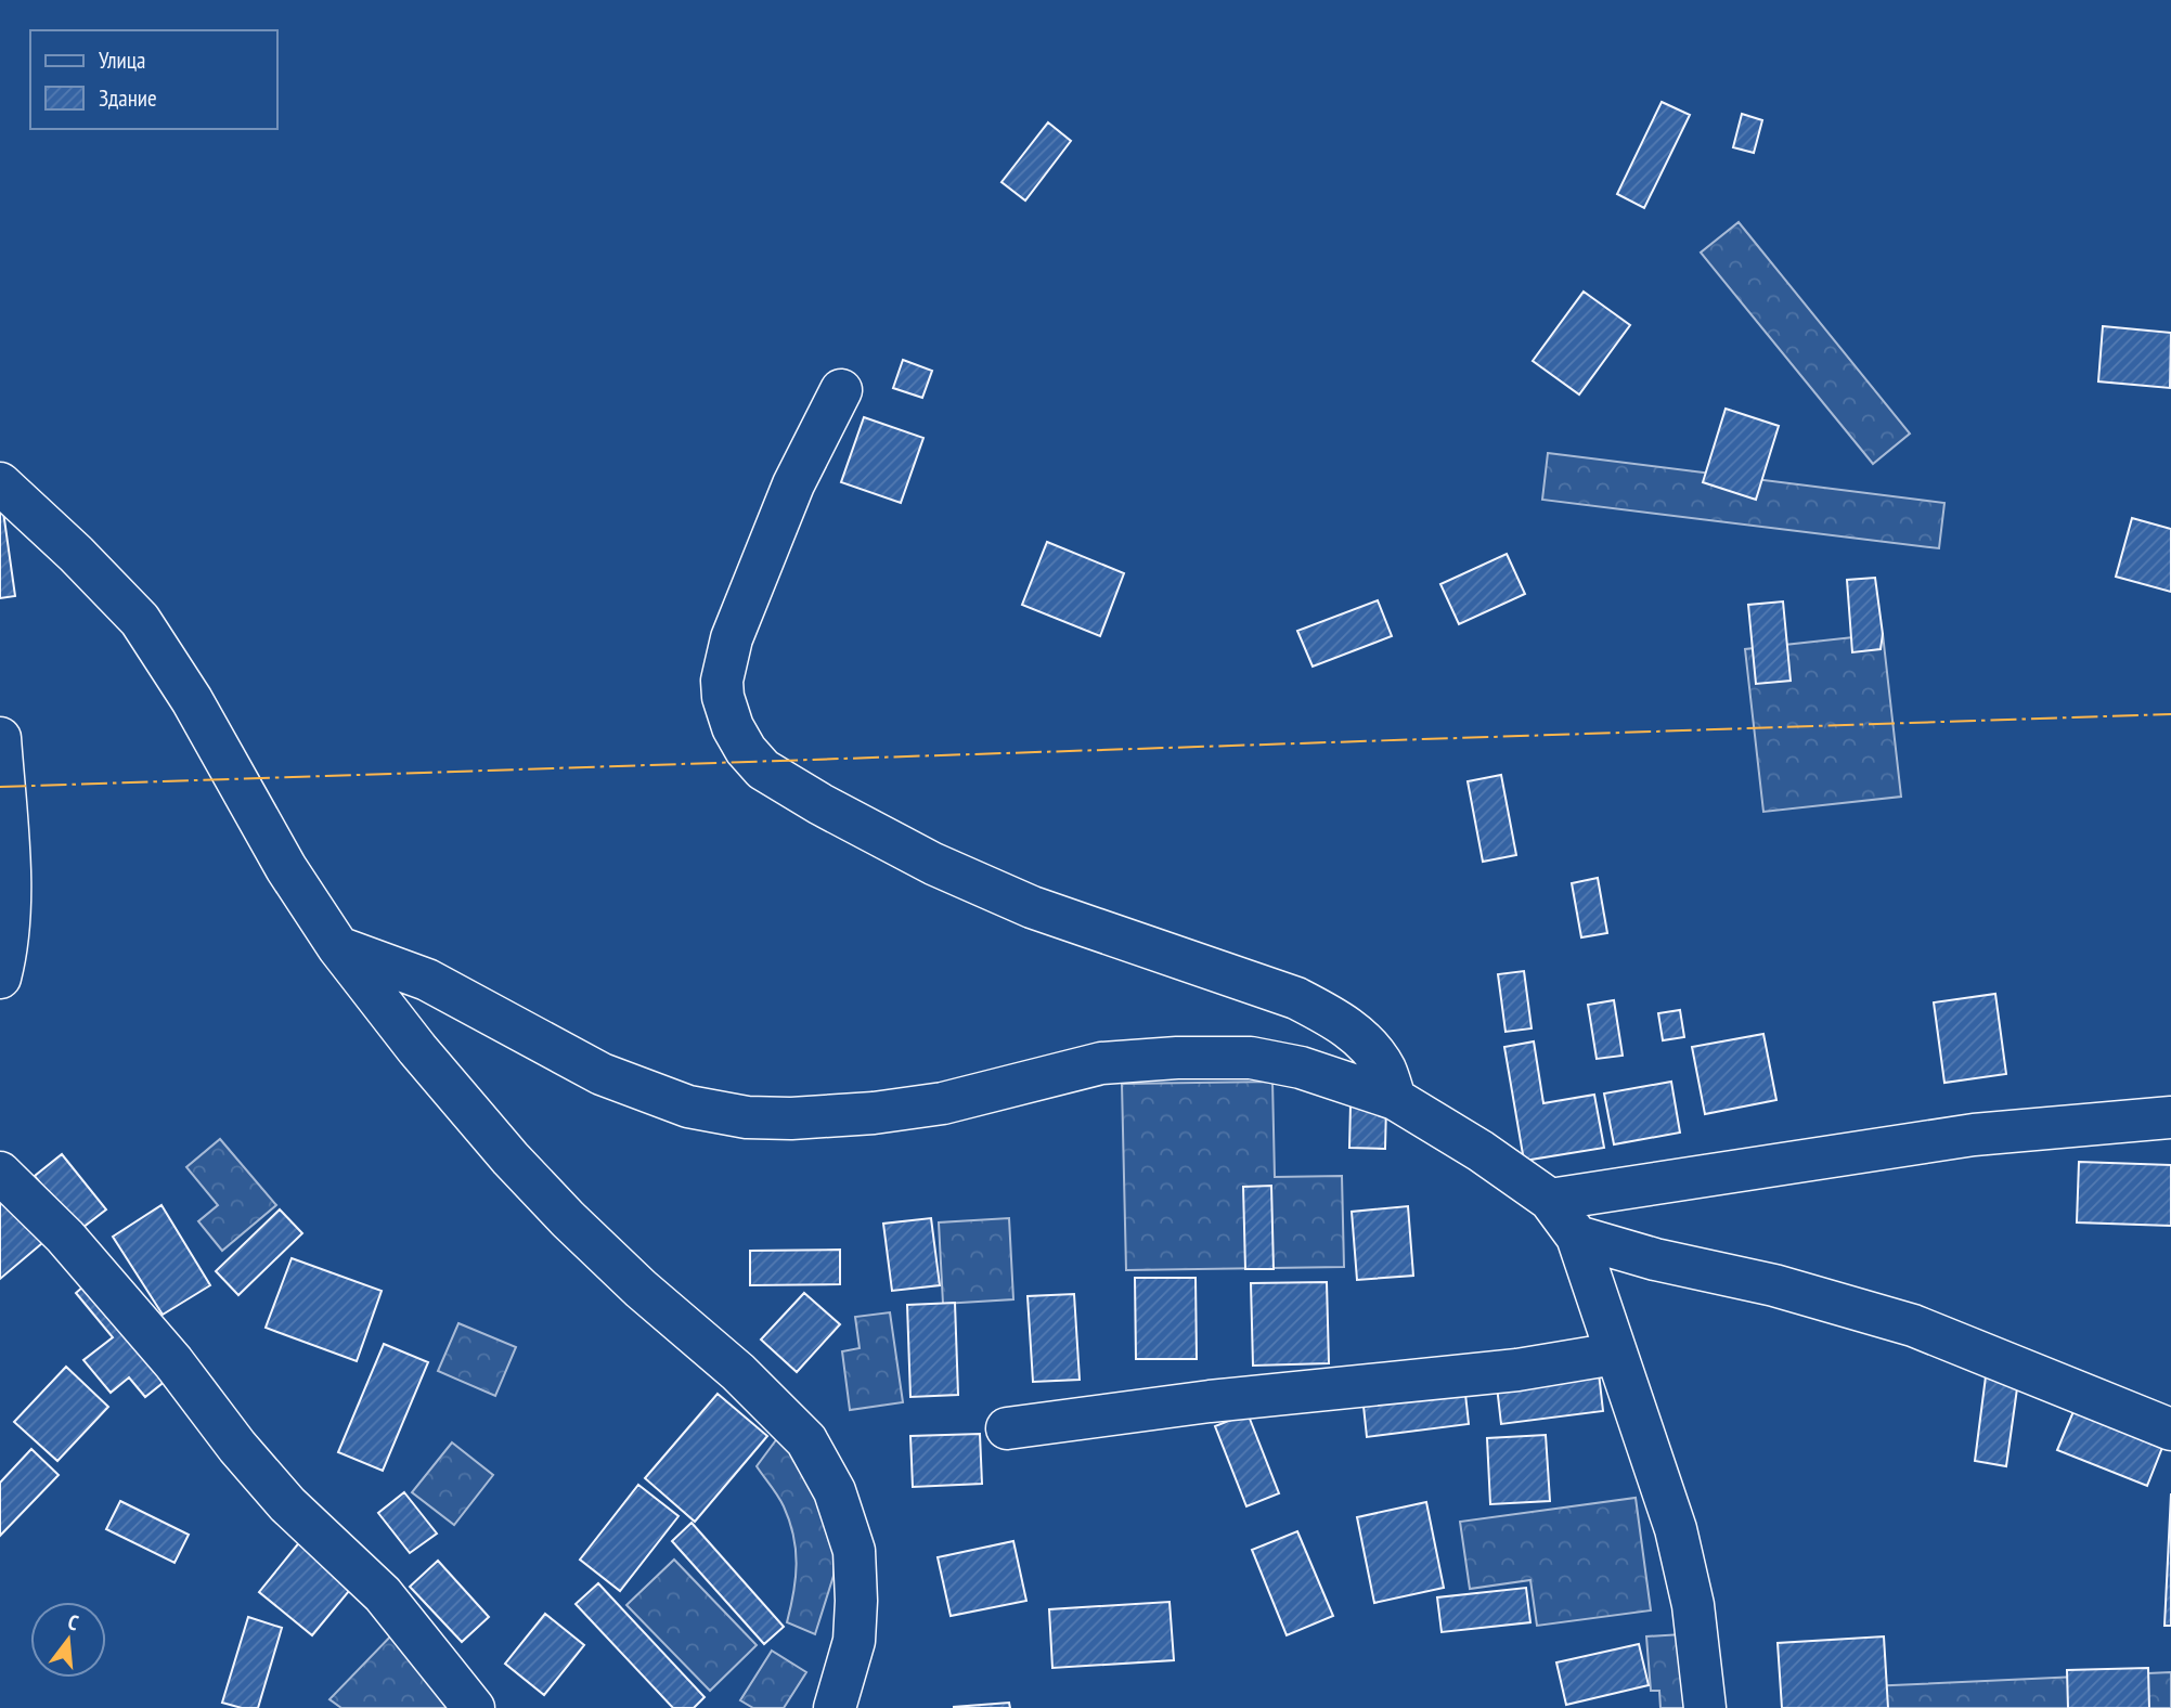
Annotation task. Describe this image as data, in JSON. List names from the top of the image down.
{
  "legend": ["Улица", "Здание"],
  "north": "top"
}
